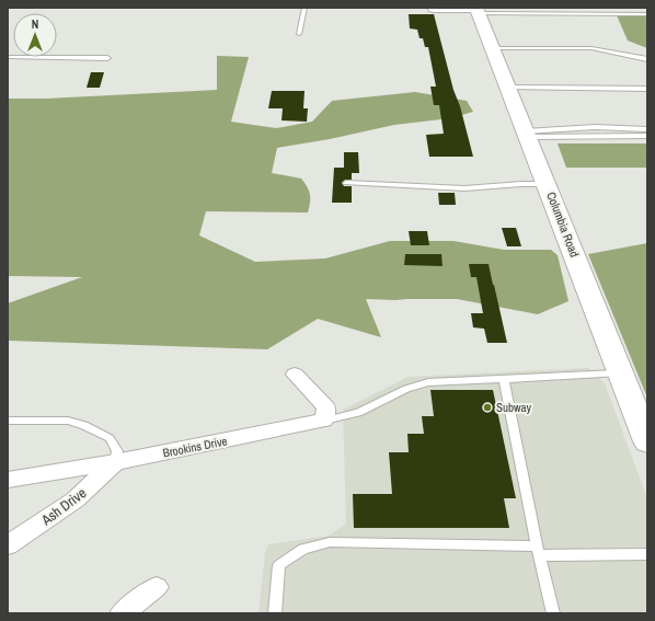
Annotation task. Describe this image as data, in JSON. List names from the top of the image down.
{
  "streets": {
    "main road": ["Columbia Road"],
    "street": ["Brookins Drive", "Ash Drive"]
  },
  "crossings": [
    ["Brookins Drive", "Ash Drive"]
  ],
  "places": ["Subway"],
  "north": "top"
}
